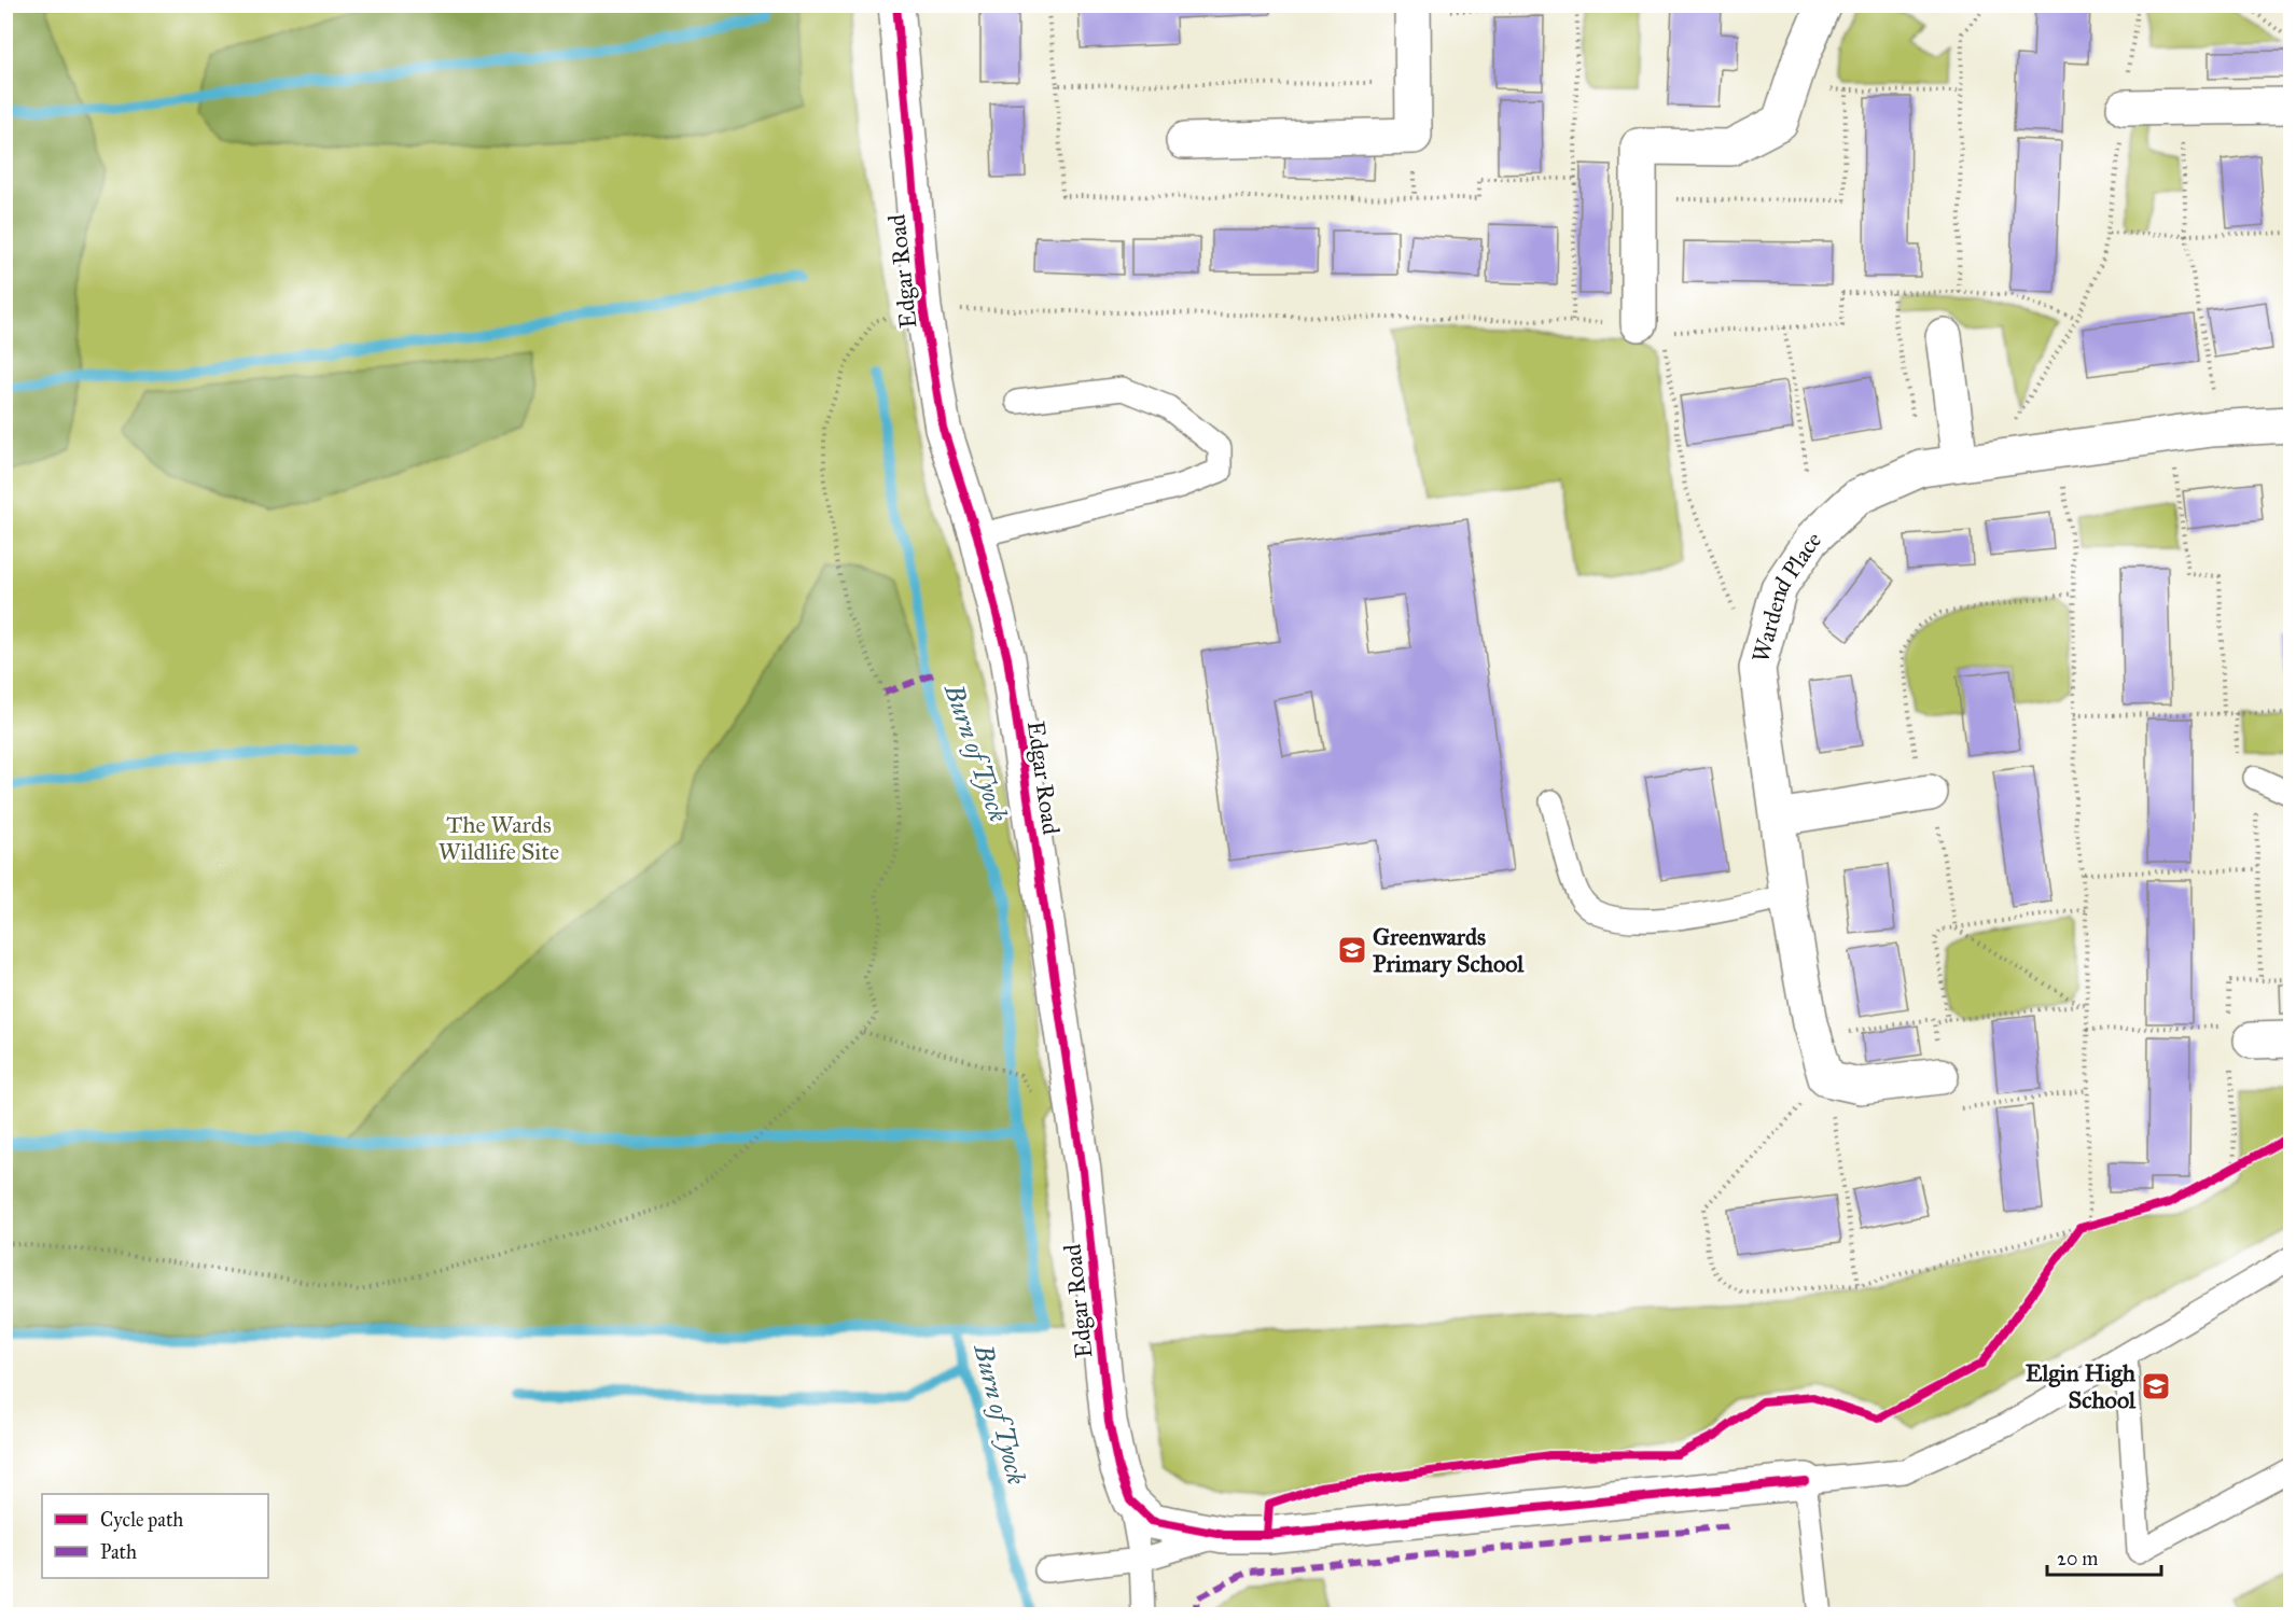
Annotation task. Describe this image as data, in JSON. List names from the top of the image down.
{
  "streets": {
    "street": ["Edgar Road", "Wardend Place"]
  },
  "water": ["Burn of Tyock"],
  "parks": ["The Wards Wildlife Site"],
  "places": {
    "school or university": ["Greenwards Primary School", "Elgin High School"]
  },
  "legend": ["Cycle path", "Path"],
  "scale_bar": "20 m"
}
